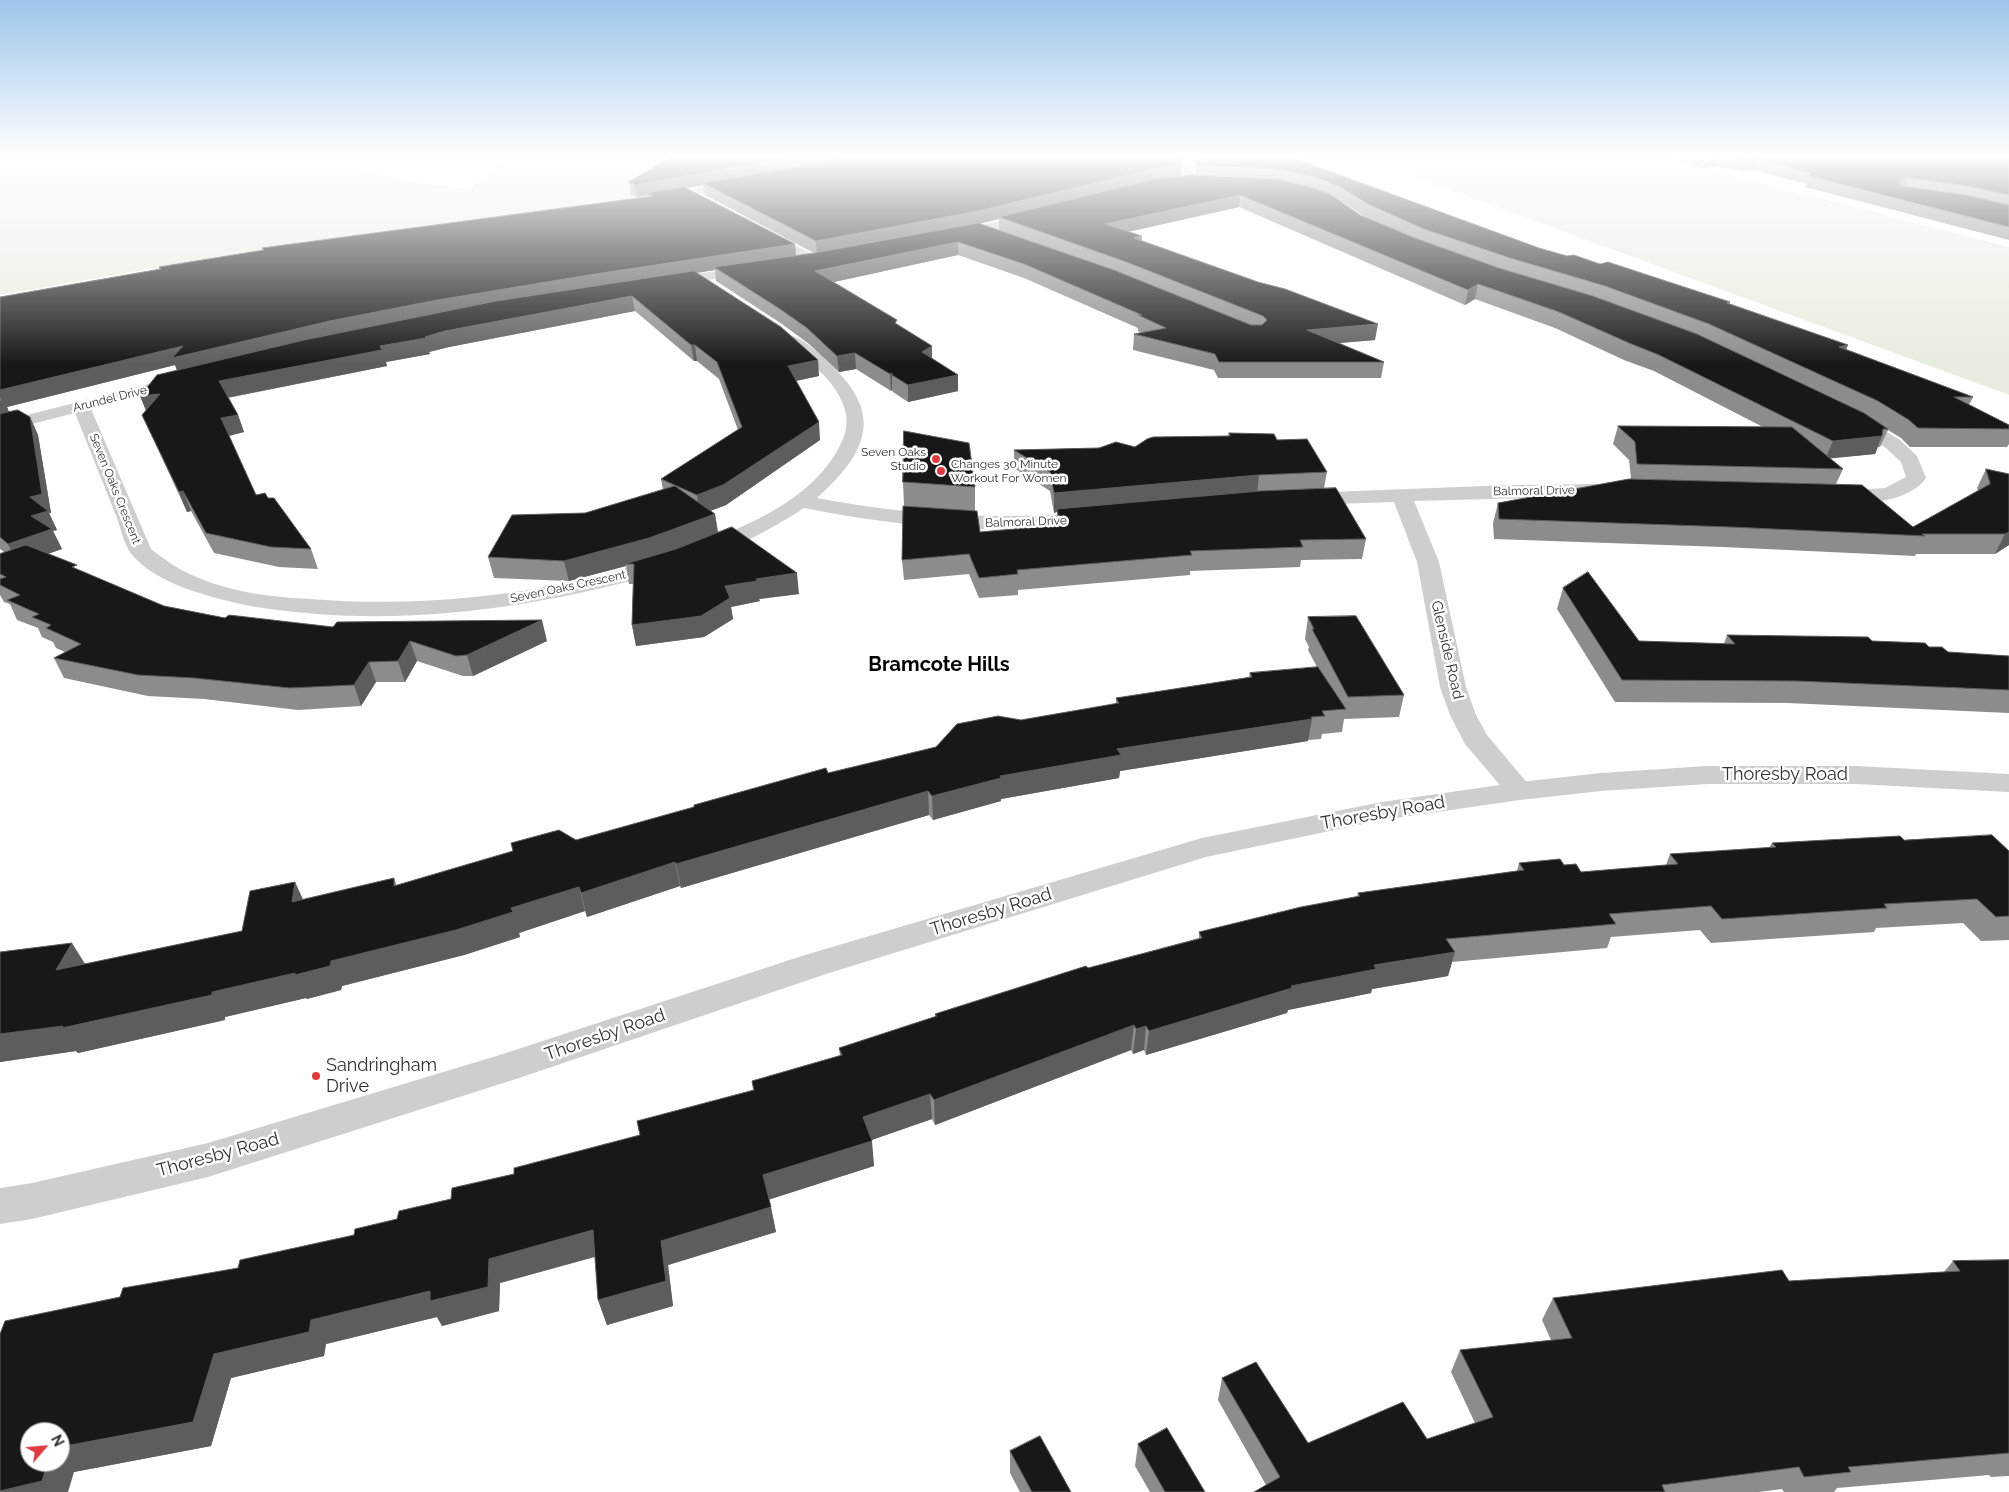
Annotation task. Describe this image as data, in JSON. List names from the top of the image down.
{
  "streets": {
    "street": [
      "Arundel Drive",
      "Seven Oaks Crescent",
      "Balmoral Drive",
      "Glenside Road",
      "Thoresby Road"
    ]
  },
  "crossings": [
    ["Arundel Drive", "Seven Oaks Crescent"],
    ["Seven Oaks Crescent", "Balmoral Drive"],
    ["Balmoral Drive", "Glenside Road"],
    ["Glenside Road", "Thoresby Road"]
  ],
  "districts": ["Bramcote Hills"],
  "places": ["Seven Oaks Studio", "Changes 30 Minute Workout For Women", "Sandringham Drive"],
  "north": "top right"
}
